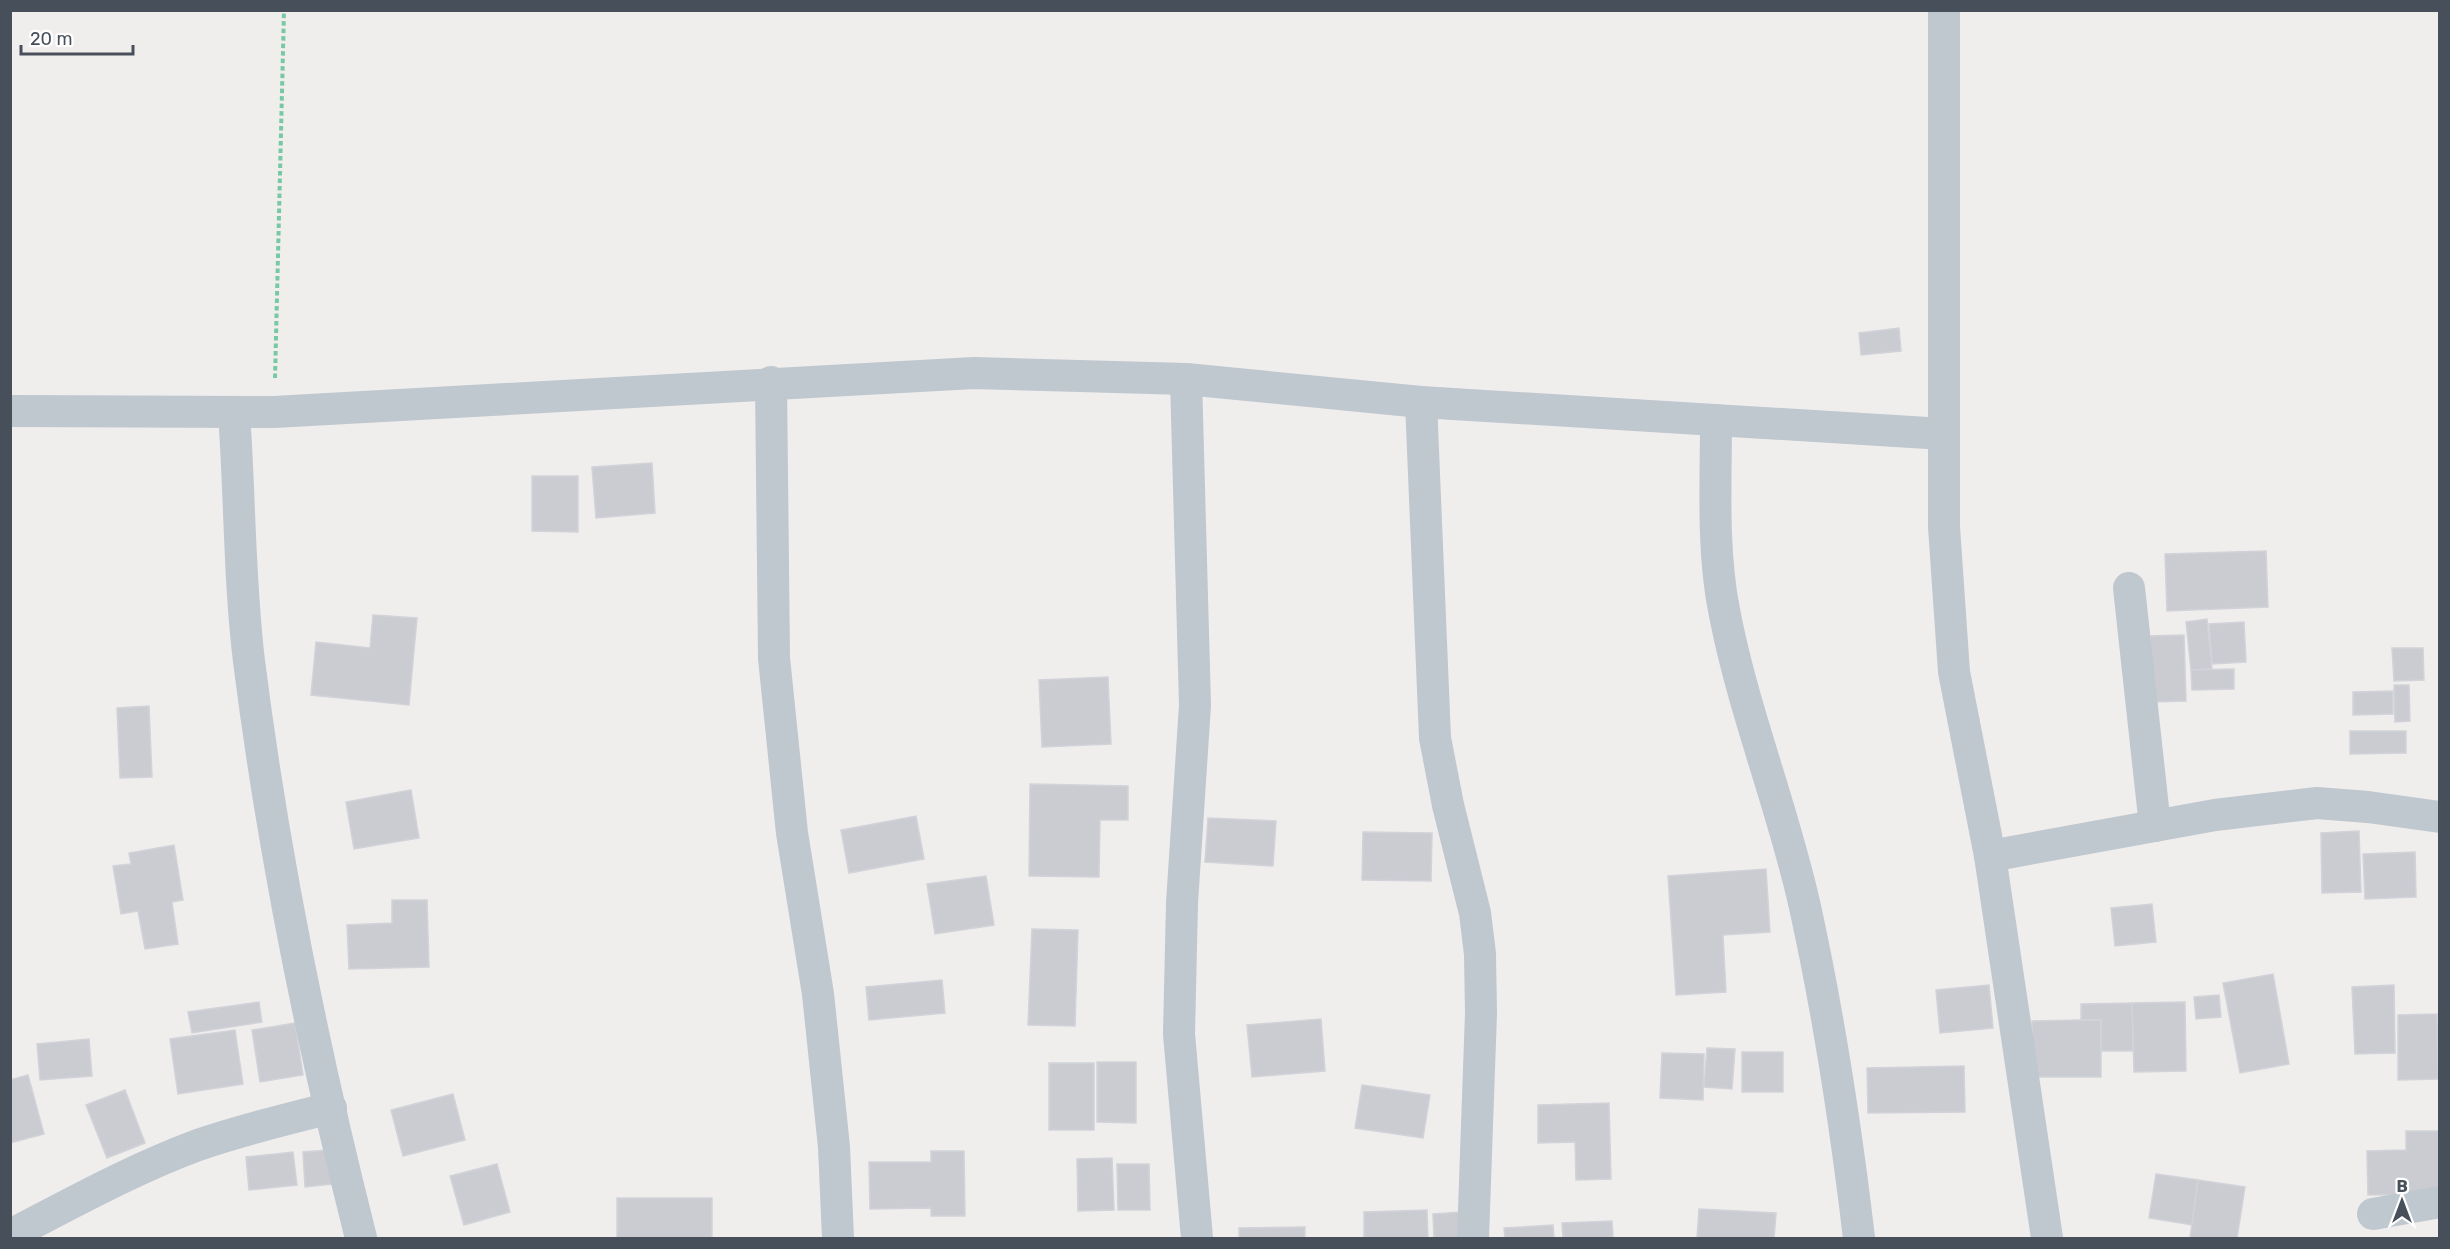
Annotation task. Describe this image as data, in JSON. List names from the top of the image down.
{
  "scale_bar": "20 m",
  "north": "top"
}
